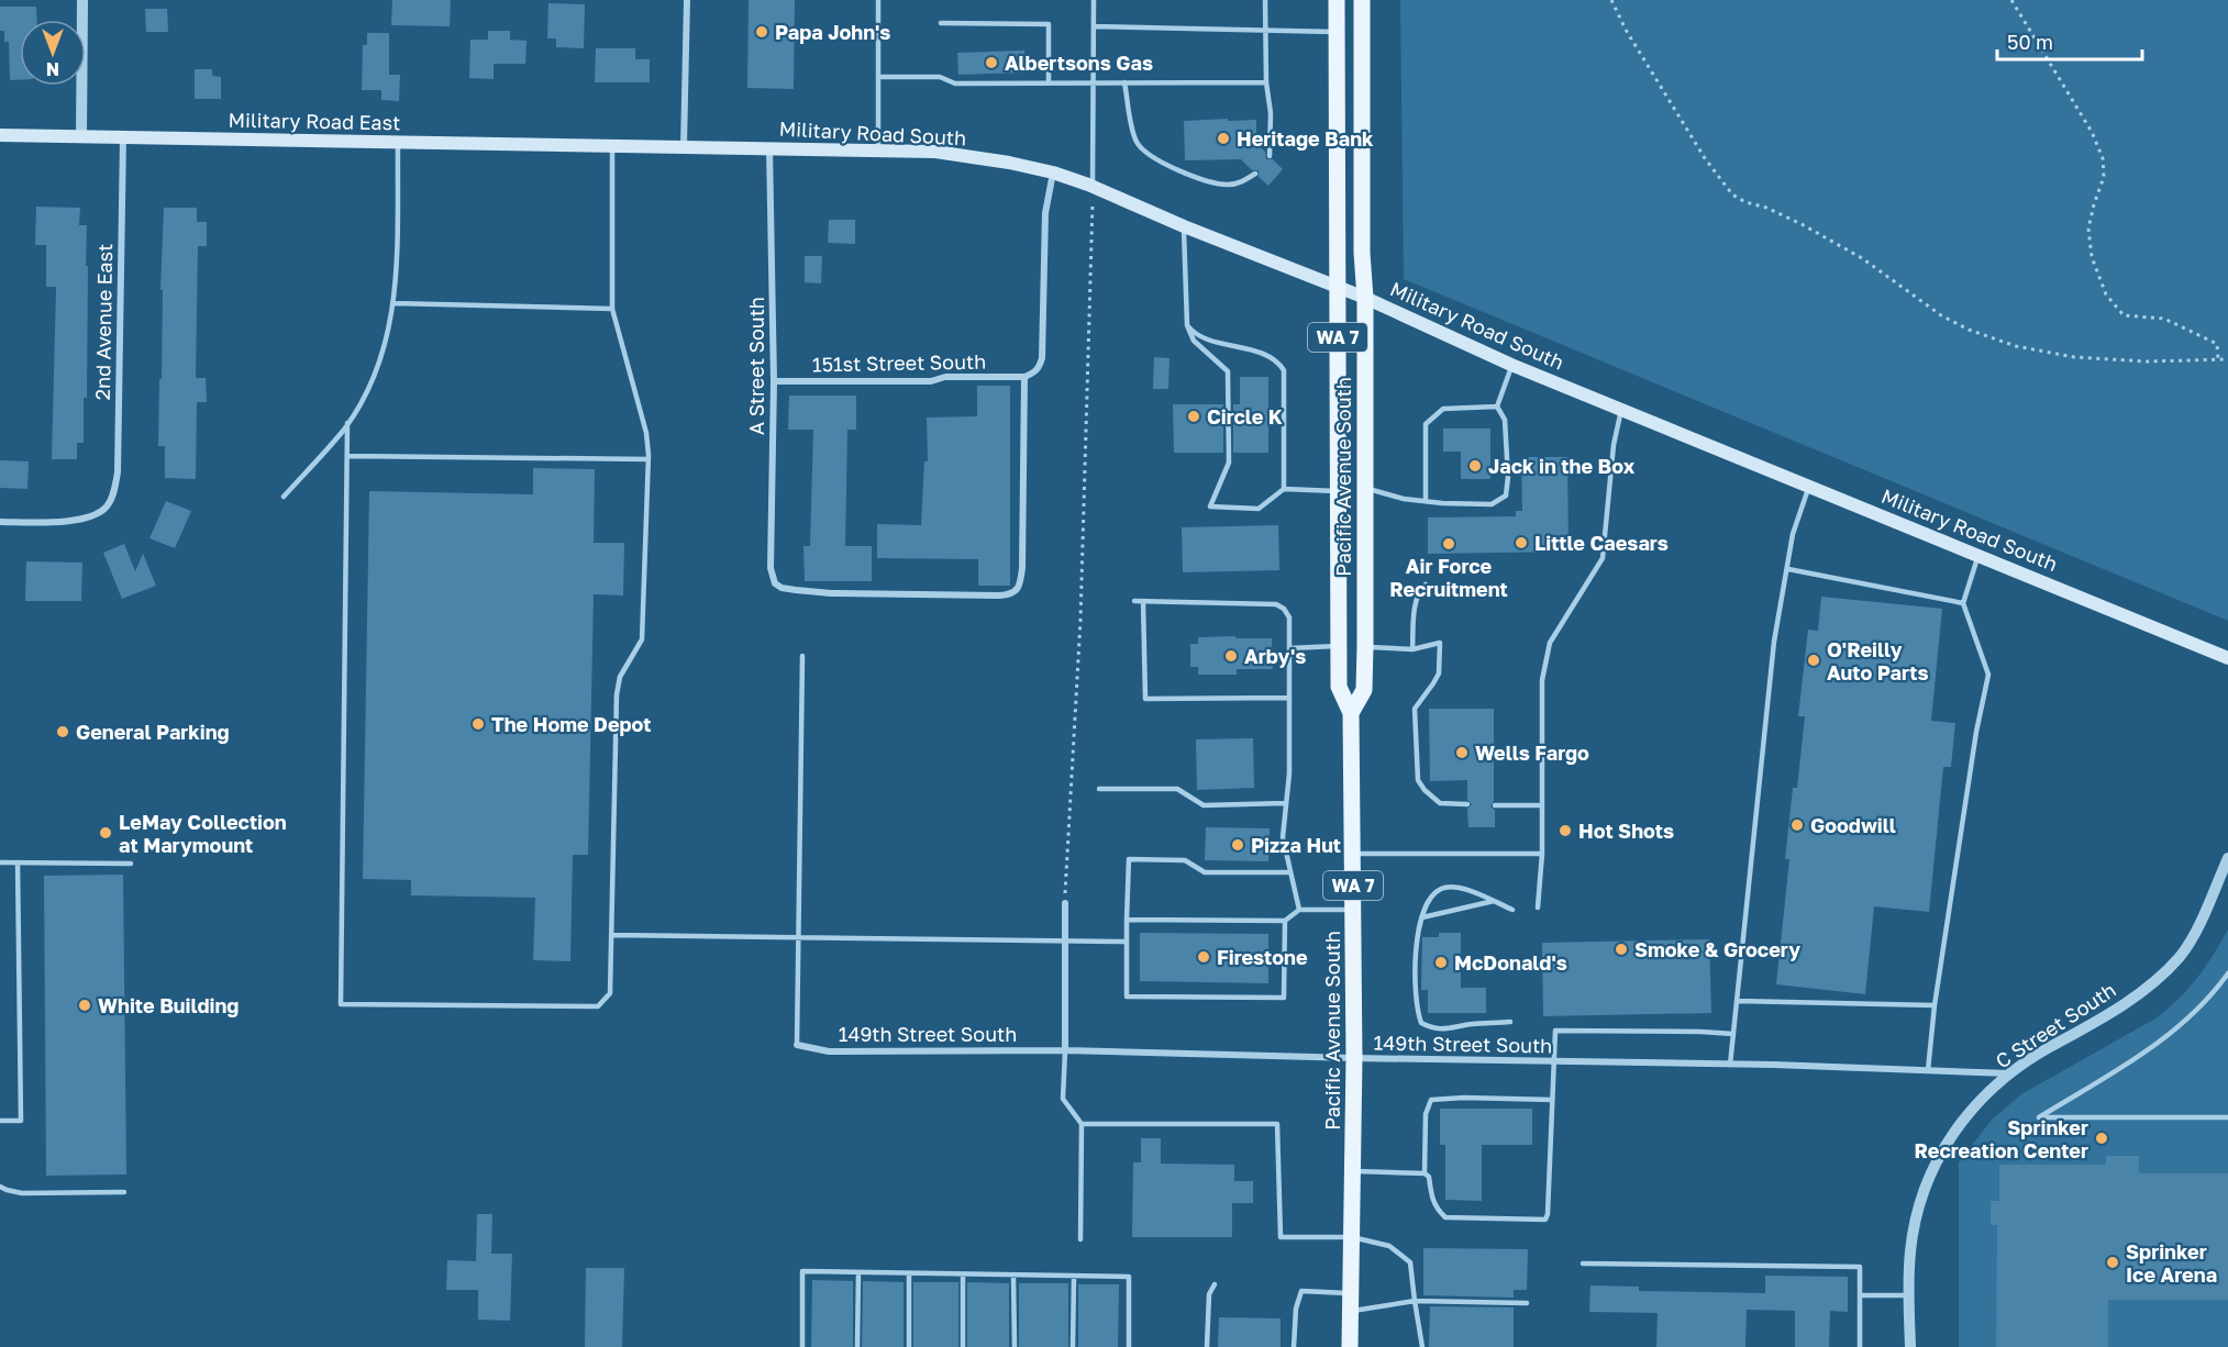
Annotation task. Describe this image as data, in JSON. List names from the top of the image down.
{
  "streets": {
    "main road": [
      "Military Road East",
      "Military Road South",
      "WA 7",
      "Pacific Avenue South"
    ],
    "street": [
      "2nd Avenue East",
      "151st Street South",
      "A Street South",
      "C Street South",
      "149th Street South"
    ]
  },
  "crossings": [
    ["Military Road East", "Military Road South"],
    ["Military Road East", "2nd Avenue East"],
    ["Military Road South", "A Street South"],
    ["Military Road South", "Pacific Avenue South"],
    ["151st Street South", "A Street South"],
    ["Pacific Avenue South", "149th Street South"],
    ["C Street South", "149th Street South"]
  ],
  "places": [
    "Papa John's",
    "Albertsons Gas",
    "Heritage Bank",
    "Circle K",
    "Jack in the Box",
    "Little Caesars",
    "Air Force Recruitment",
    "Arby's",
    "O'Reilly Auto Parts",
    "The Home Depot",
    "General Parking",
    "Wells Fargo",
    "Goodwill",
    "Hot Shots",
    "LeMay Collection at Marymount",
    "Pizza Hut",
    "Smoke & Grocery",
    "Firestone",
    "McDonald's",
    "White Building",
    "Sprinker Recreation Center",
    "Sprinker Ice Arena"
  ],
  "scale_bar": "50 m",
  "north": "bottom"
}
